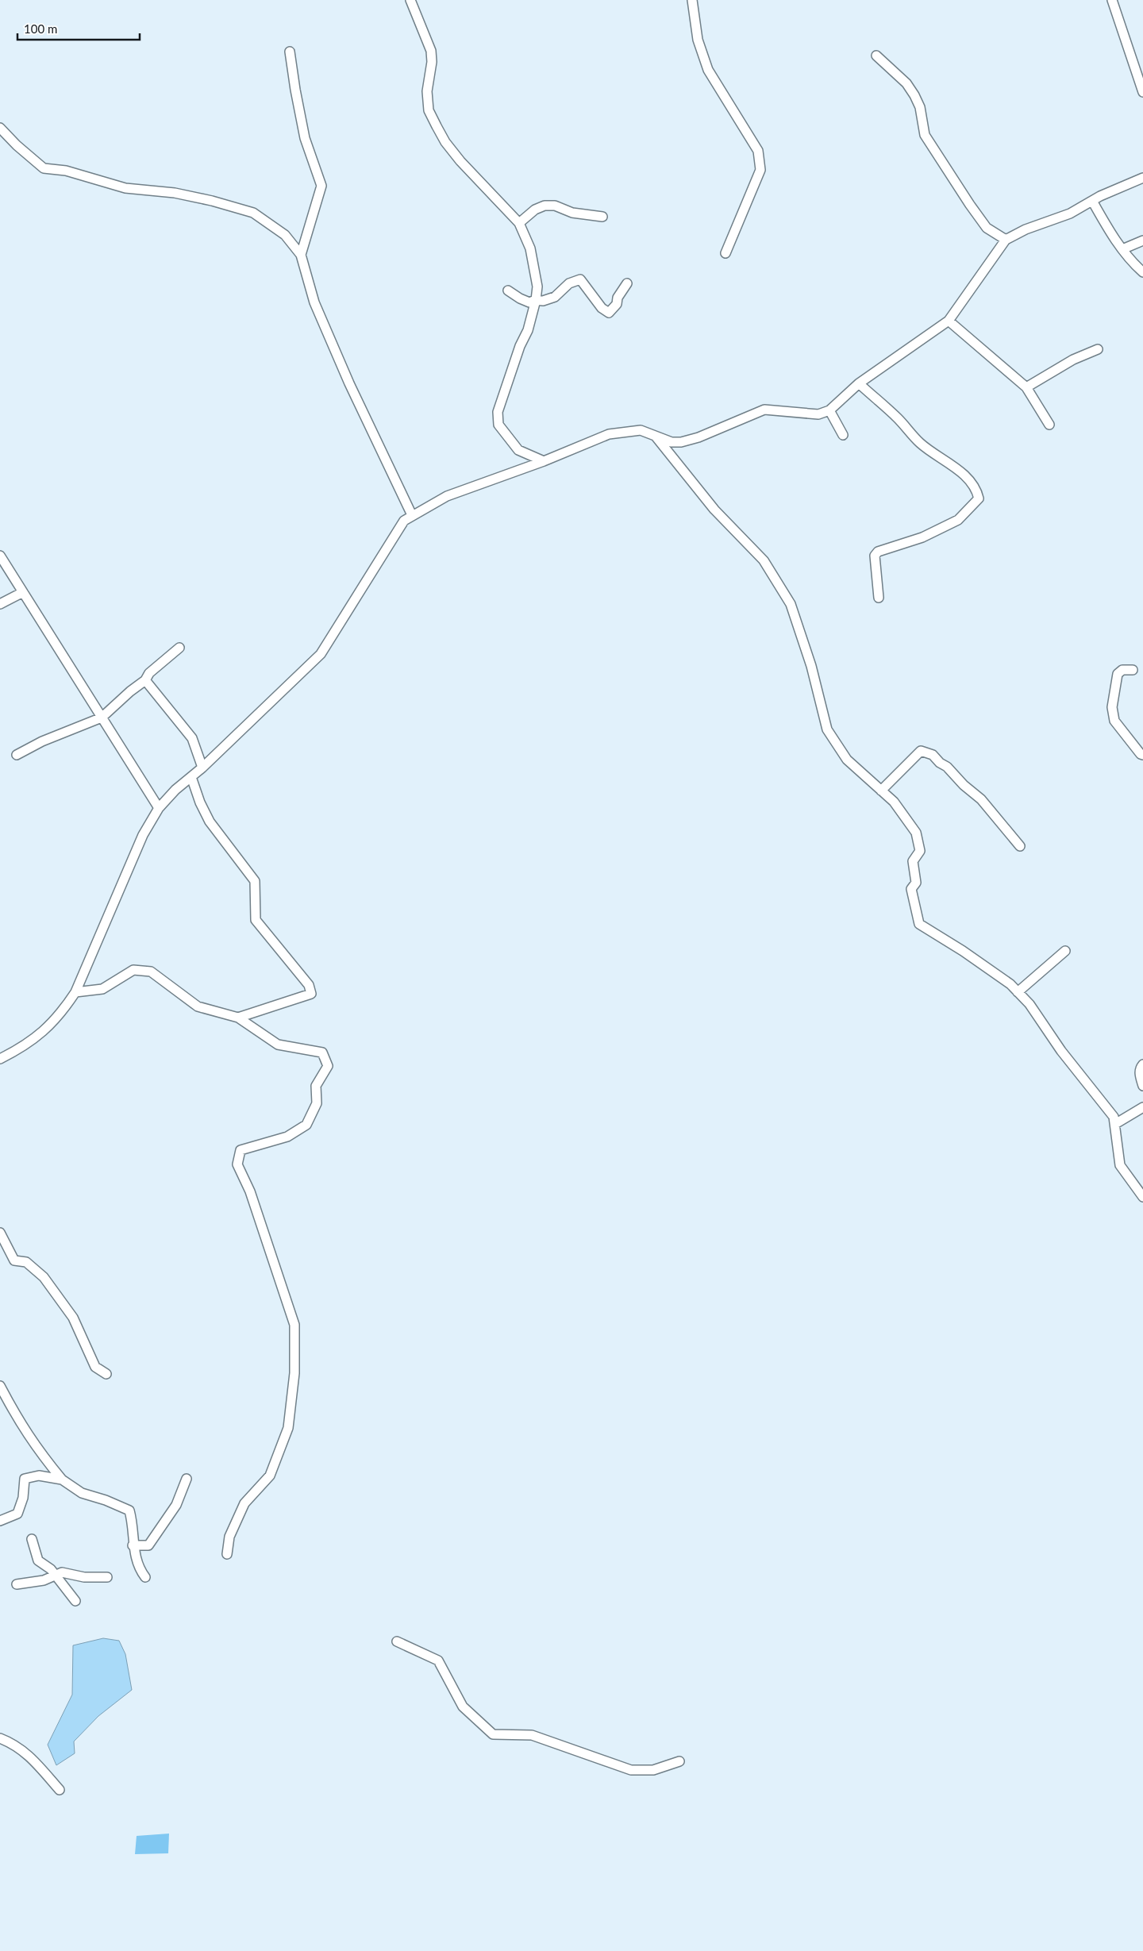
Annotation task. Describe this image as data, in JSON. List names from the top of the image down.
{
  "scale_bar": "100 m"
}
